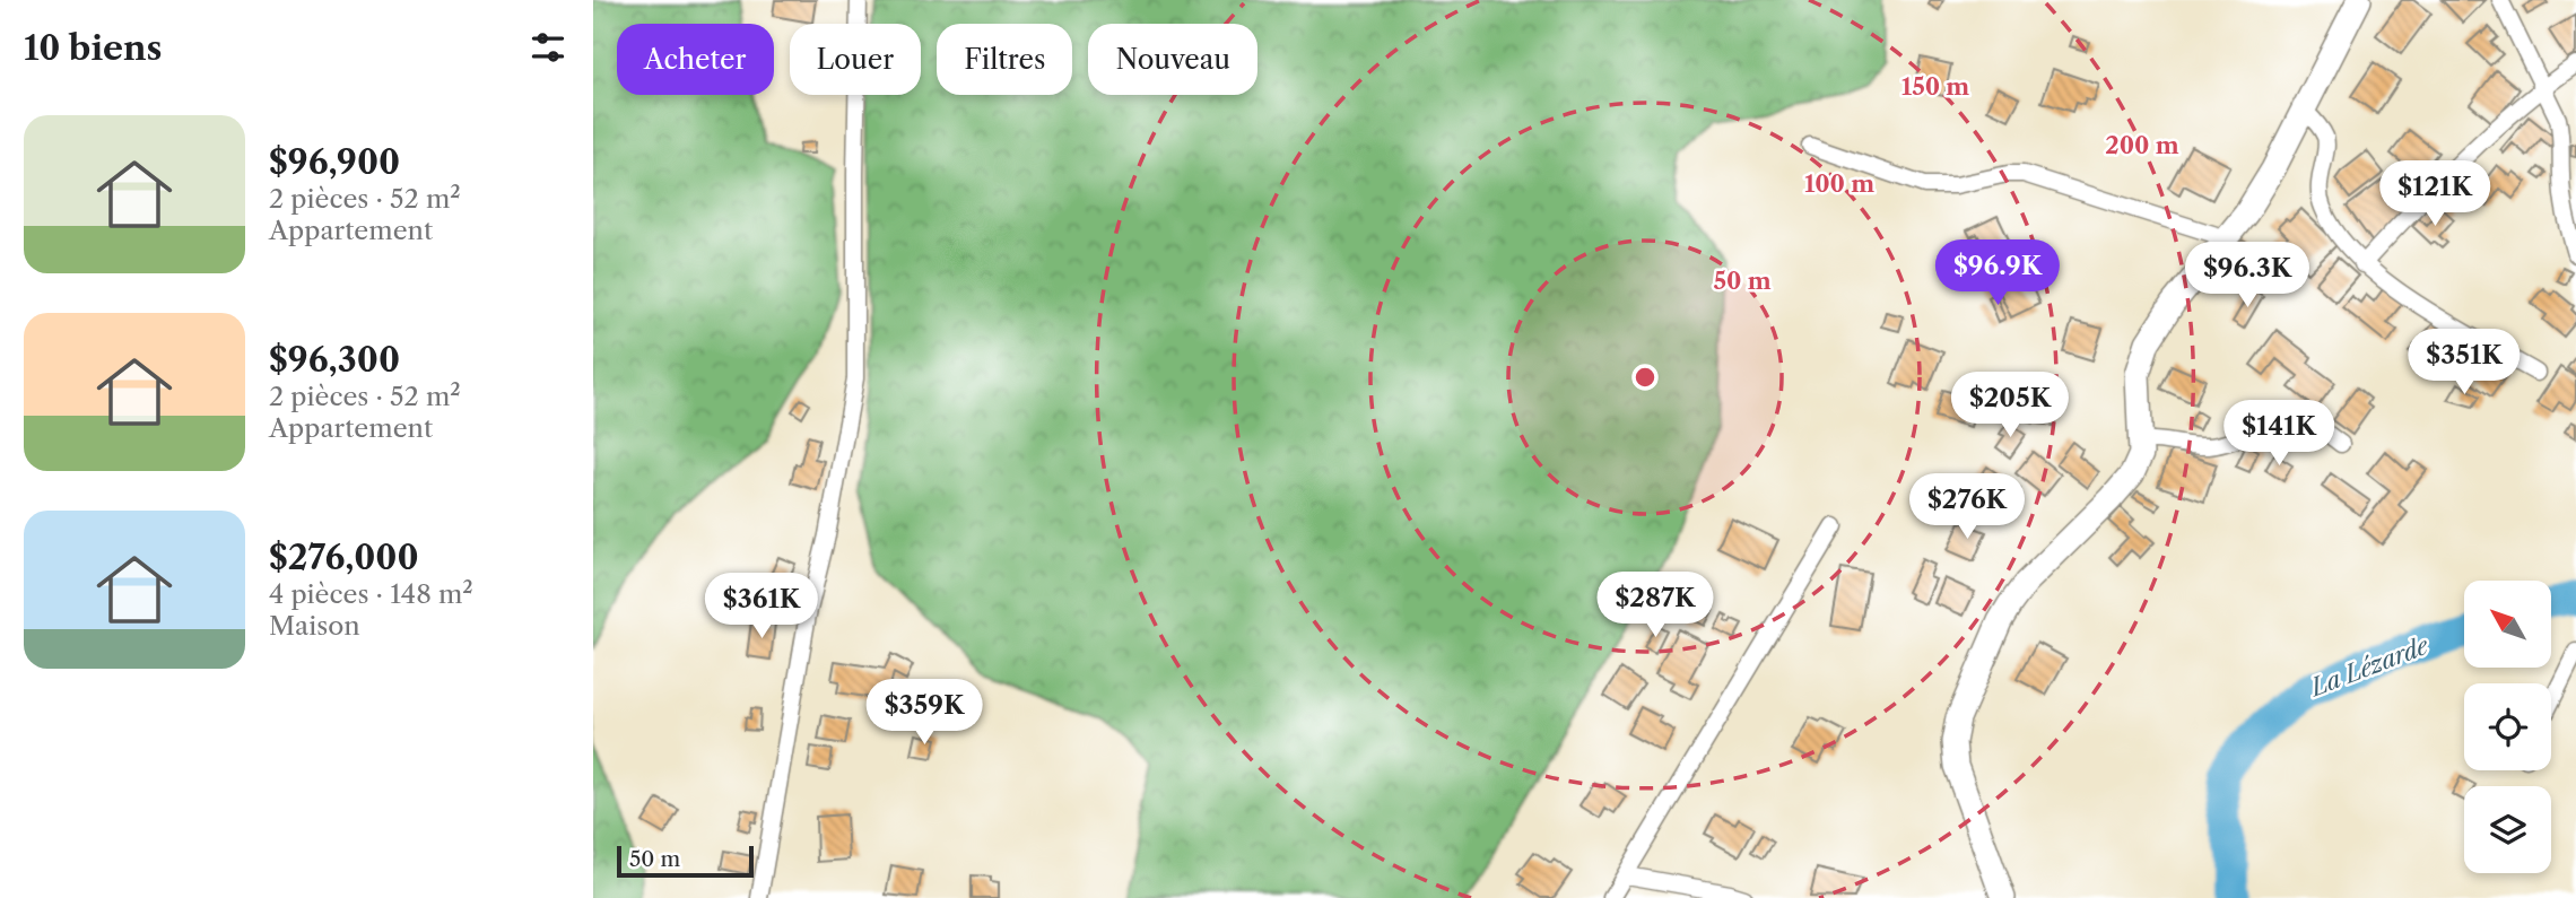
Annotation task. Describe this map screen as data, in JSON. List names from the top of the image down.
{
  "water": ["La Lézarde"],
  "scale_bar": "50 m",
  "north": "top left",
  "page": {
    "heading": "10 biens",
    "chip": [
      "Acheter",
      "Louer",
      "Filtres",
      "Nouveau"
    ],
    "list": [
      {
        "name": "$96,900",
        "note": "2 pièces · 52 m² · Appartement"
      },
      {
        "name": "$96,300",
        "note": "2 pièces · 52 m² · Appartement"
      },
      {
        "name": "$276,000",
        "note": "4 pièces · 148 m² · Maison"
      }
    ],
    "price": [
      "$121K",
      "$96.9K",
      "$96.3K",
      "$351K",
      "$205K",
      "$141K",
      "$276K",
      "$287K",
      "$361K",
      "$359K"
    ],
    "scale": "50 m"
  },
  "rings": [
    "150 m",
    "200 m",
    "100 m",
    "50 m"
  ]
}
